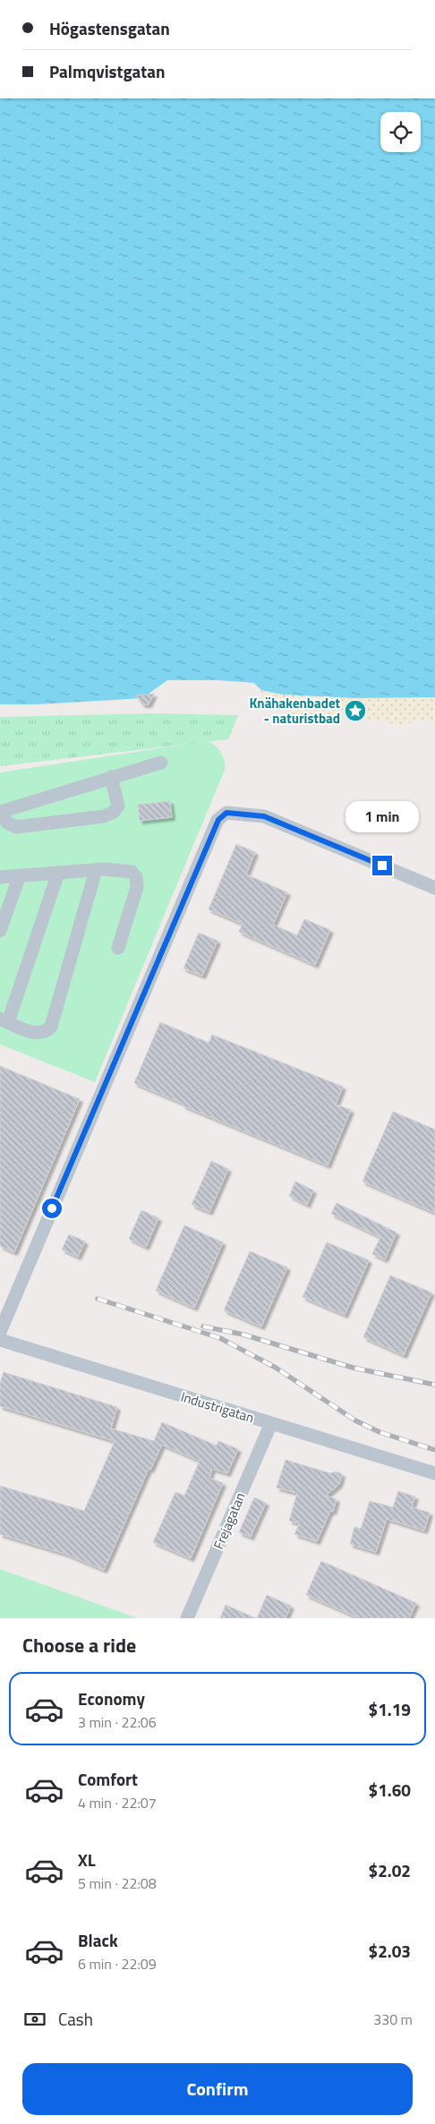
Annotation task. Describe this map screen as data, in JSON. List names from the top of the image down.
{
  "streets": {
    "street": ["Industrigatan", "Frejagatan"]
  },
  "crossings": [
    ["Industrigatan", "Frejagatan"]
  ],
  "places": {
    "place": ["Knähakenbadet - naturistbad"]
  },
  "page": {
    "banner": ["Högastensgatan", "Palmqvistgatan"],
    "bubble": "1 min",
    "heading": "Choose a ride",
    "list": [
      {
        "name": "Economy",
        "note": "3 min · 22:06",
        "value": "$1.19"
      },
      {
        "name": "Comfort",
        "note": "4 min · 22:07",
        "value": "$1.60"
      },
      {
        "name": "XL",
        "note": "5 min · 22:08",
        "value": "$2.02"
      },
      {
        "name": "Black",
        "note": "6 min · 22:09",
        "value": "$2.03"
      }
    ],
    "pay": ["Cash", "330 m"],
    "buttons": "Confirm"
  }
}
